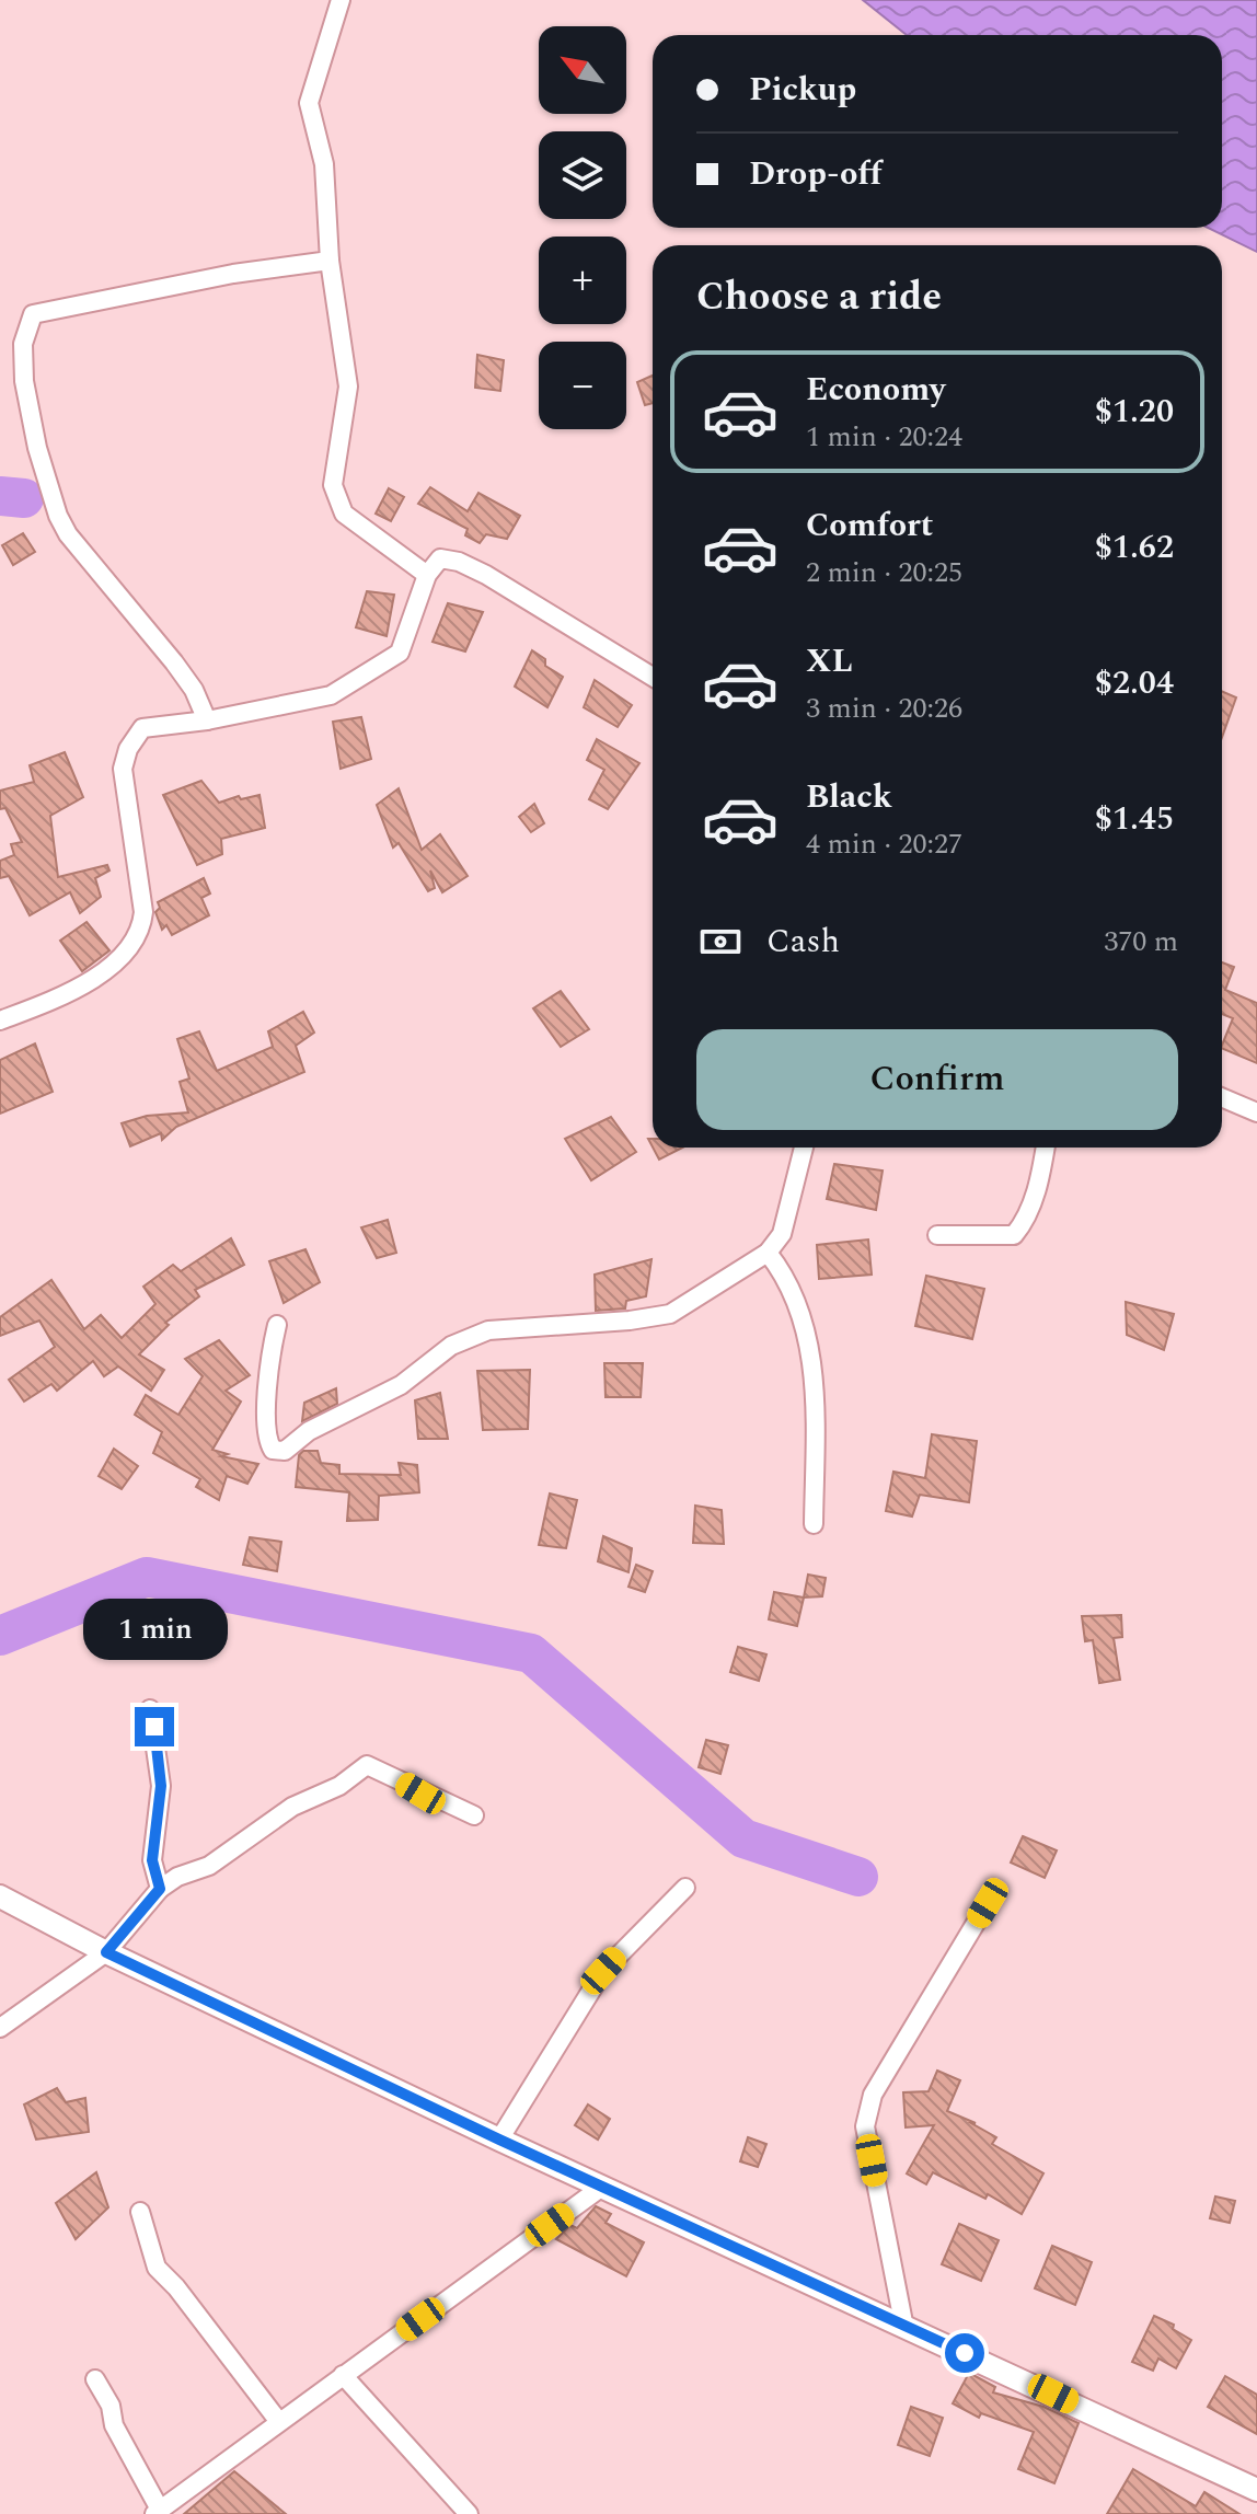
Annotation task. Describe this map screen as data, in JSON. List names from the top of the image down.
{
  "north": "top left",
  "page": {
    "map_buttons": ["+", "−"],
    "banner": ["Pickup", "Drop-off"],
    "heading": "Choose a ride",
    "list": [
      {
        "name": "Economy",
        "note": "1 min · 20:24",
        "value": "$1.20"
      },
      {
        "name": "Comfort",
        "note": "2 min · 20:25",
        "value": "$1.62"
      },
      {
        "name": "XL",
        "note": "3 min · 20:26",
        "value": "$2.04"
      },
      {
        "name": "Black",
        "note": "4 min · 20:27",
        "value": "$1.45"
      }
    ],
    "pay": ["Cash", "370 m"],
    "buttons": "Confirm",
    "bubble": "1 min"
  }
}
